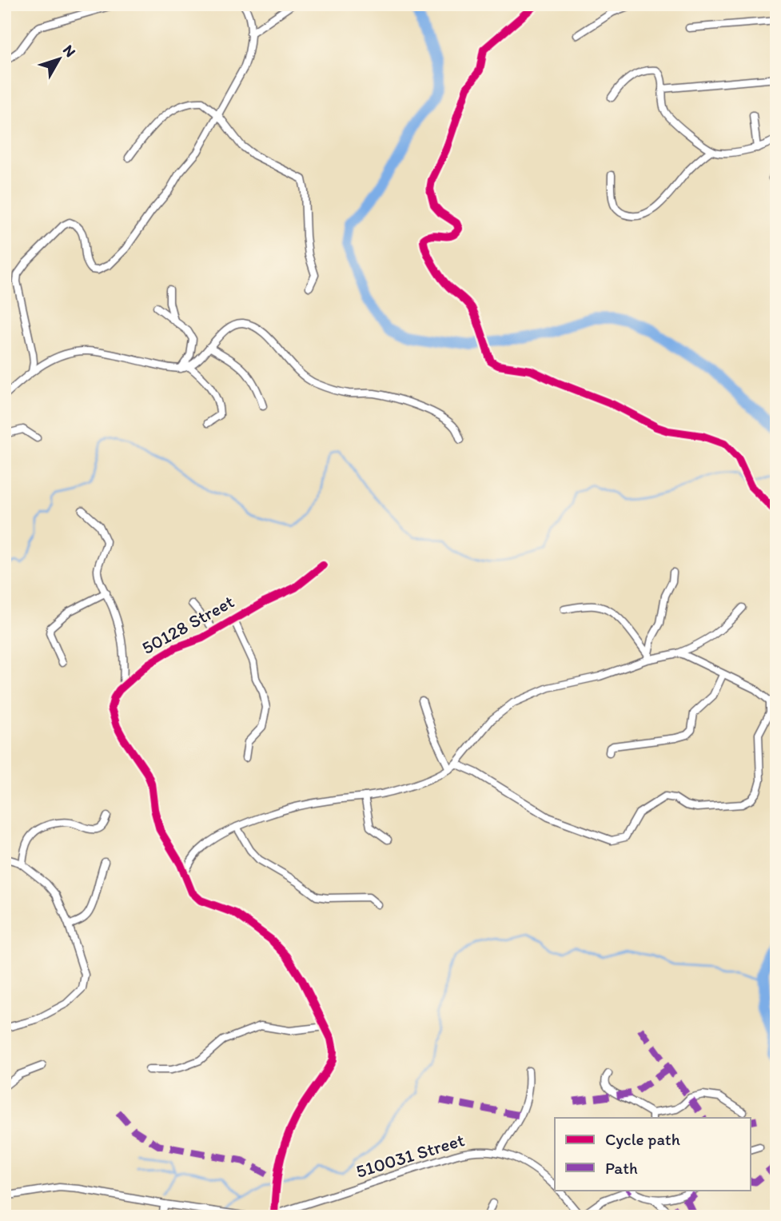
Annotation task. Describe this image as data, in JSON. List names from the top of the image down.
{
  "streets": {
    "street": ["50128 Street", "510031 Street"]
  },
  "crossings": [
    ["50128 Street", "510031 Street"]
  ],
  "legend": ["Cycle path", "Path"],
  "north": "top right"
}
